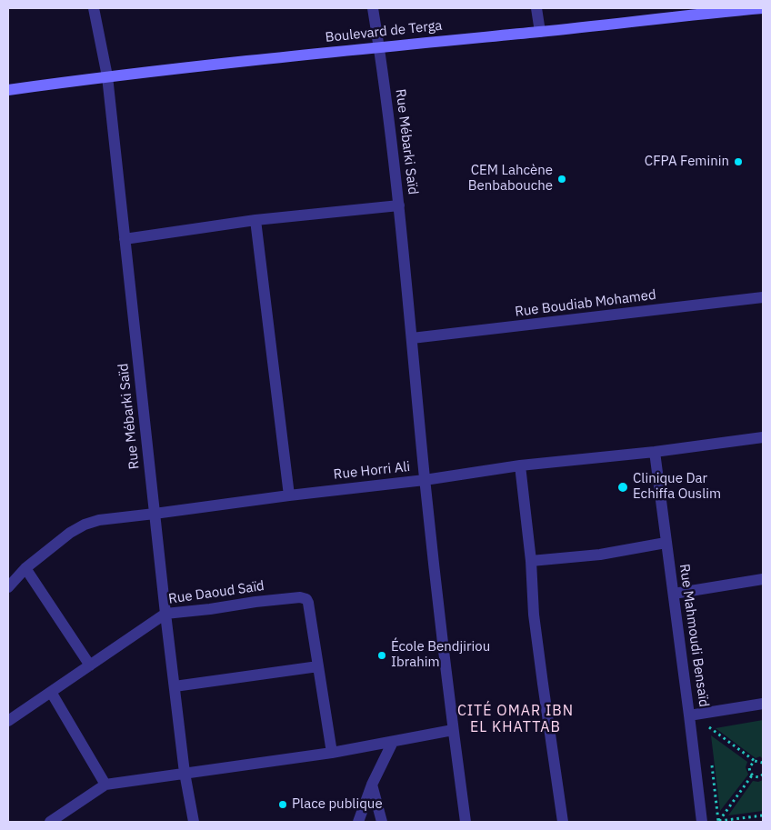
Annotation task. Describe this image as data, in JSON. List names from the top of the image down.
{
  "streets": {
    "main road": ["Boulevard de Terga"],
    "street": [
      "Rue Mébarki Saïd",
      "Rue Boudiab Mohamed",
      "Rue Horri Ali",
      "Rue Daoud Saïd",
      "Rue Mahmoudi Bensaïd"
    ]
  },
  "crossings": [
    ["Boulevard de Terga", "Rue Mébarki Saïd"],
    ["Rue Mébarki Saïd", "Rue Boudiab Mohamed"],
    ["Rue Mébarki Saïd", "Rue Horri Ali"],
    ["Rue Mébarki Saïd", "Rue Daoud Saïd"],
    ["Rue Horri Ali", "Rue Mahmoudi Bensaïd"]
  ],
  "districts": ["CITÉ OMAR IBN EL KHATTAB"],
  "places": [
    "CFPA Feminin",
    "CEM Lahcène Benbabouche",
    "Clinique Dar Echiffa Ouslim",
    "École Bendjiriou Ibrahim",
    "Place publique"
  ]
}
